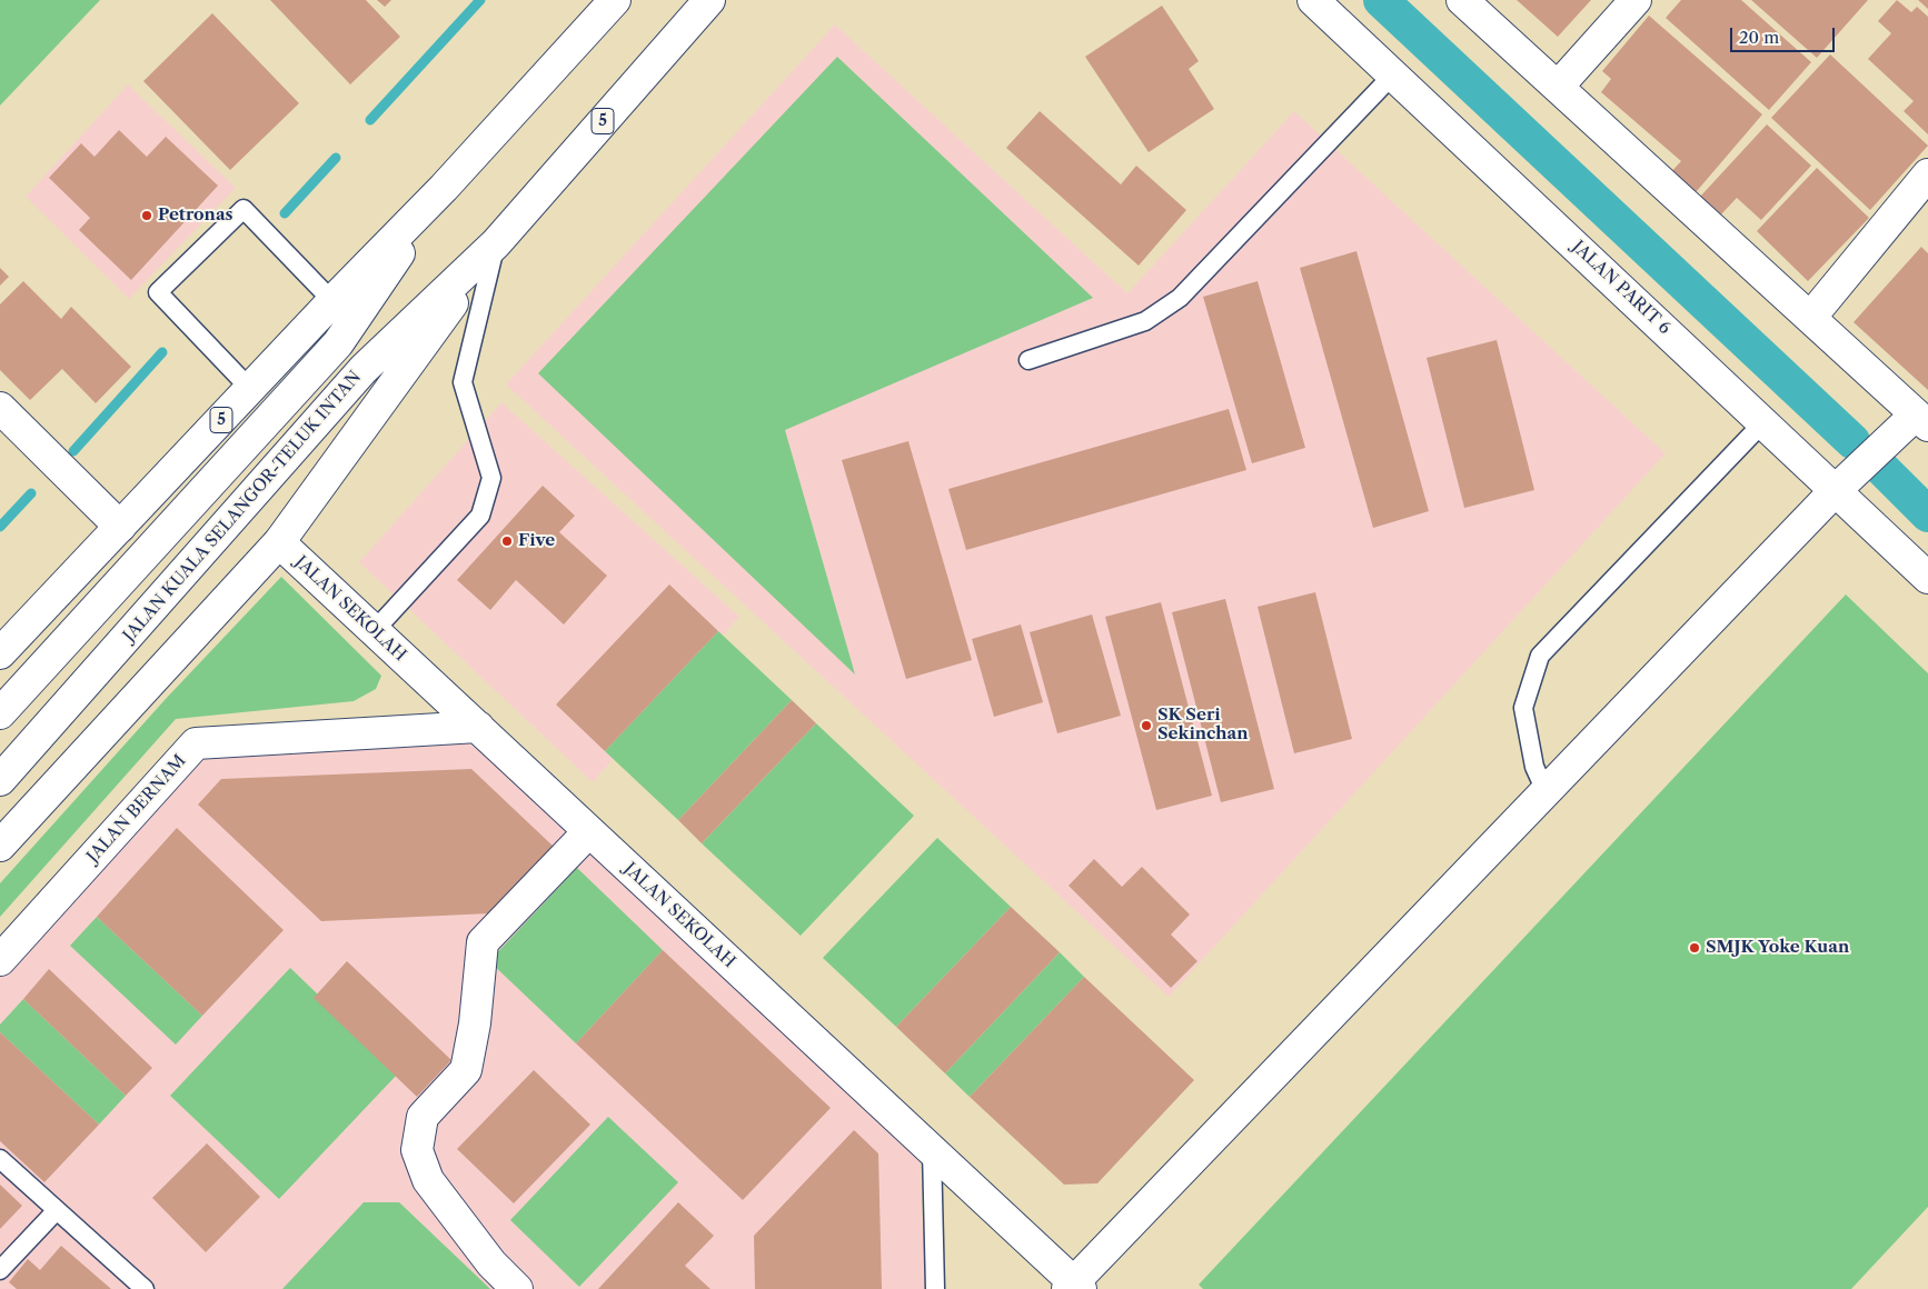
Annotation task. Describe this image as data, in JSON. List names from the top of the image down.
{
  "streets": {
    "main road": [
      "5",
      "JALAN PARIT 6",
      "JALAN KUALA SELANGOR-TELUK INTAN",
      "JALAN SEKOLAH",
      "JALAN BERNAM"
    ]
  },
  "crossings": [
    ["5", "JALAN KUALA SELANGOR-TELUK INTAN"],
    ["5", "JALAN SEKOLAH"],
    ["JALAN KUALA SELANGOR-TELUK INTAN", "JALAN SEKOLAH"],
    ["JALAN SEKOLAH", "JALAN BERNAM"]
  ],
  "places": [
    "Petronas",
    "Five",
    "SK Seri Sekinchan",
    "SMJK Yoke Kuan"
  ],
  "scale_bar": "20 m"
}
